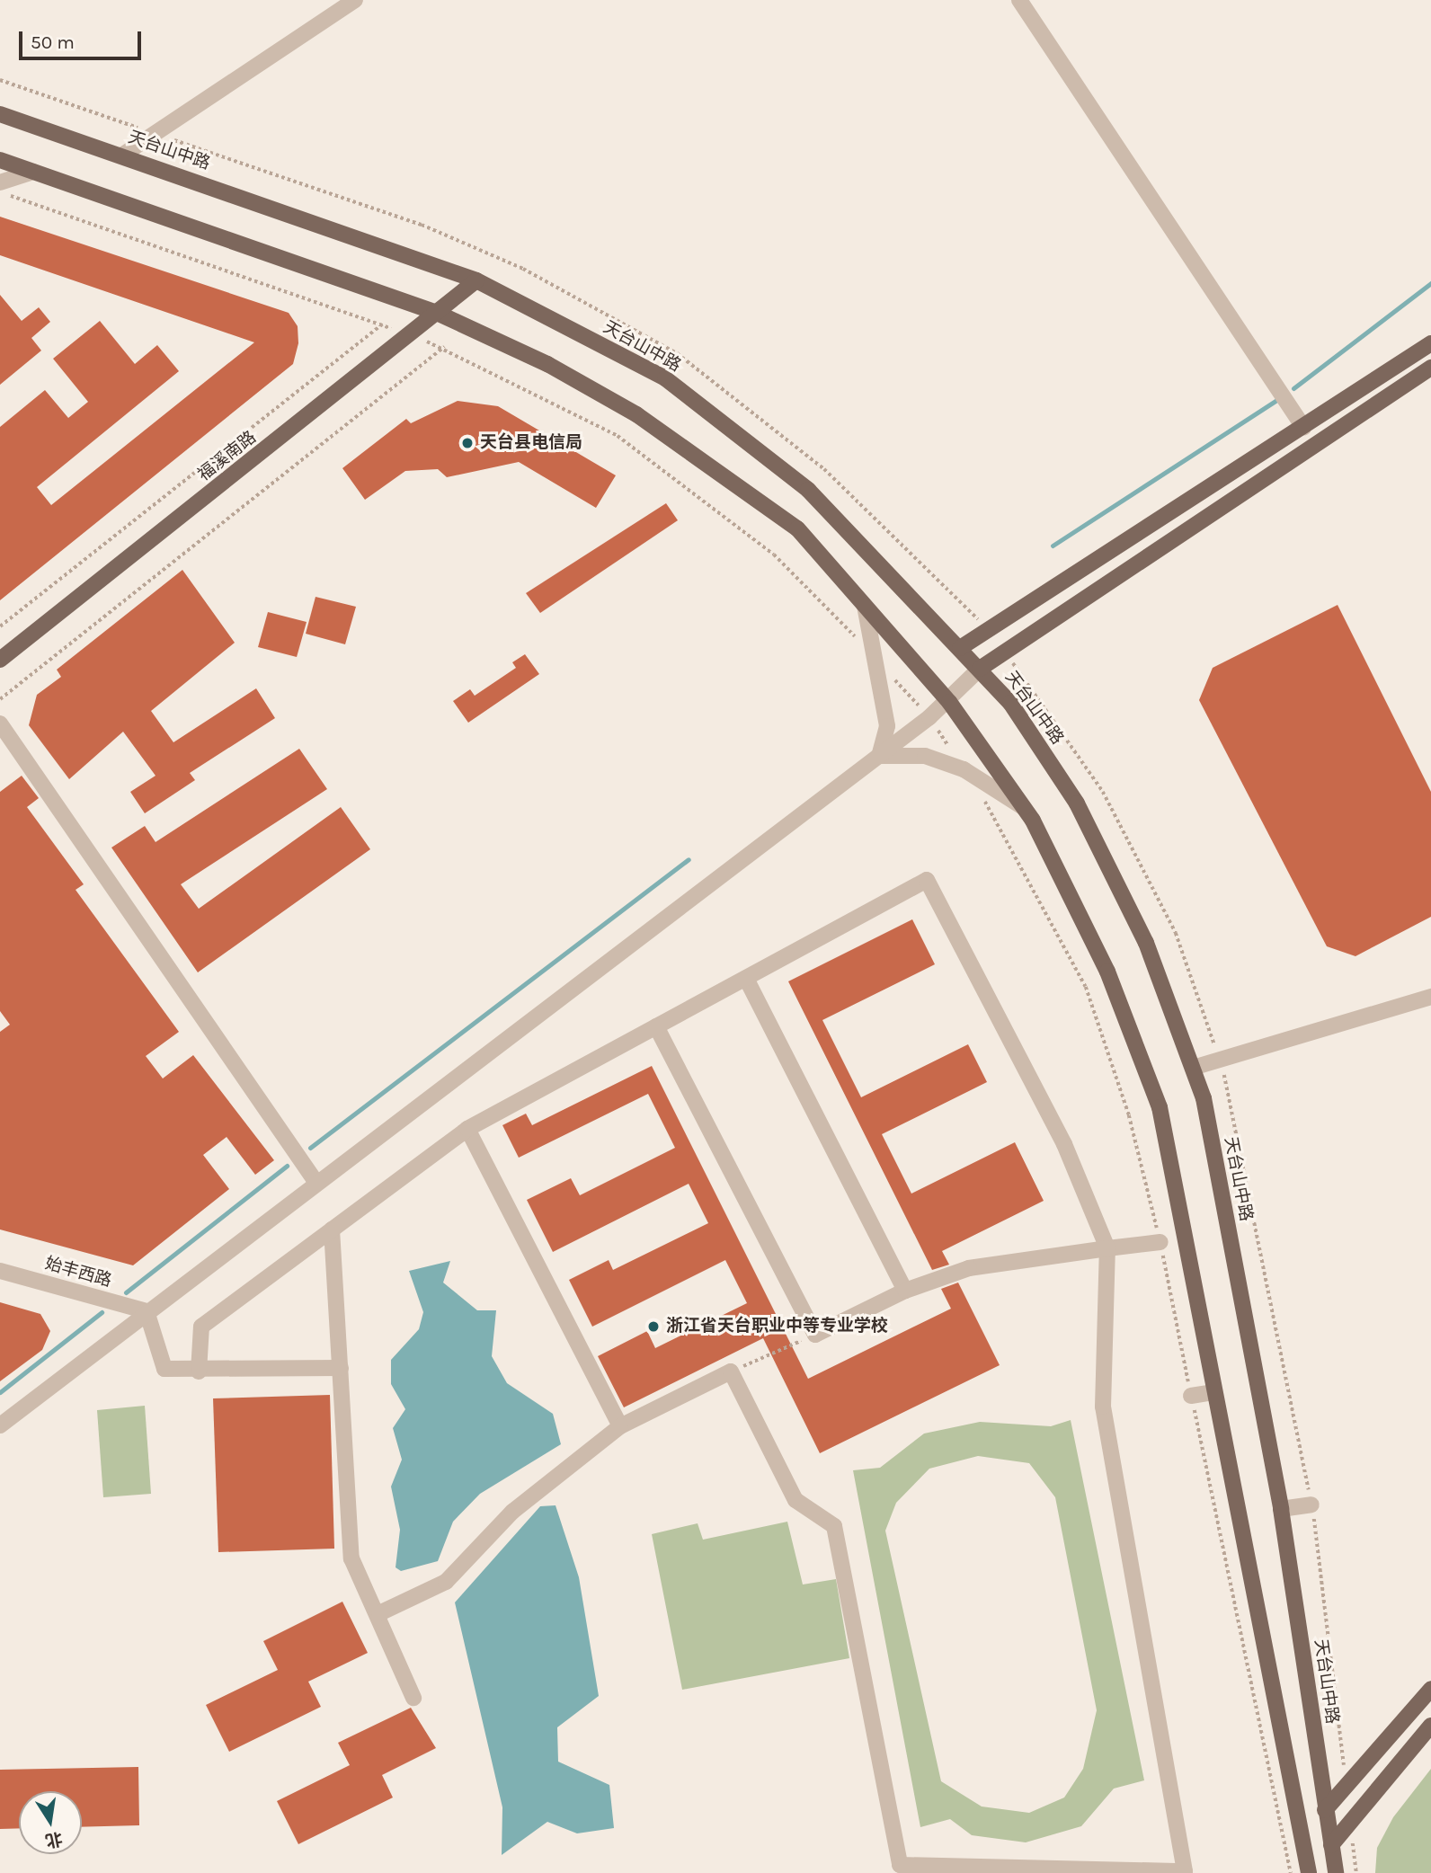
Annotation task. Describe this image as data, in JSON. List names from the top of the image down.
{
  "streets": {
    "main road": ["天台山中路", "福溪南路"],
    "street": ["始丰西路"]
  },
  "crossings": [
    ["天台山中路", "福溪南路"]
  ],
  "places": ["天台县电信局", "浙江省天台职业中等专业学校"],
  "scale_bar": "50 m",
  "north": "bottom"
}
